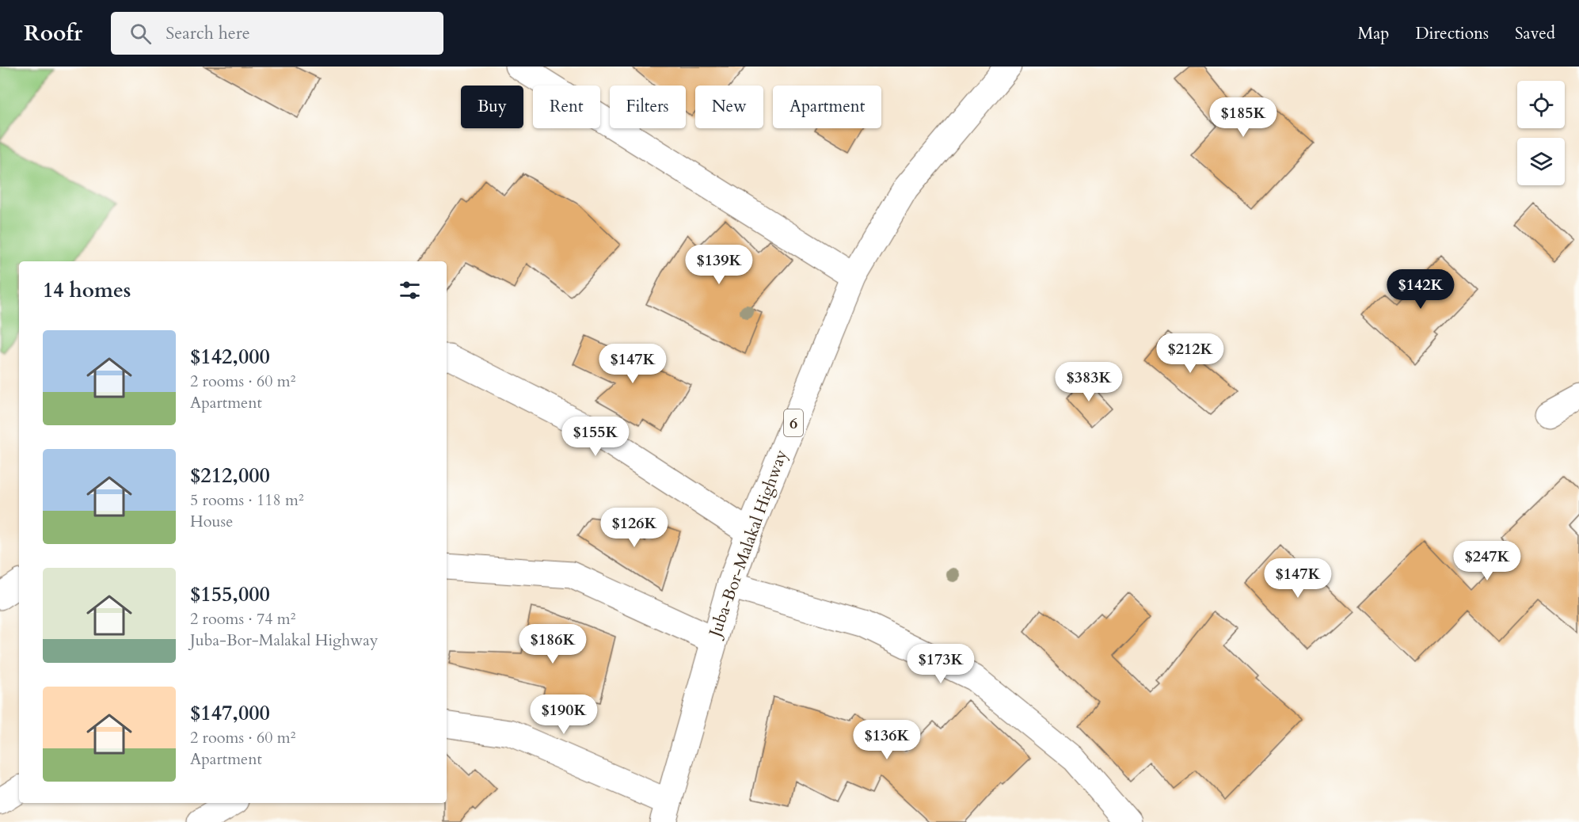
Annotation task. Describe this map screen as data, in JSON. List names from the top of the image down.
{
  "streets": {
    "street": ["6", "Juba-Bor-Malakal Highway"]
  },
  "page": {
    "header": "Roofr",
    "search": "Search here",
    "nav": ["Map", "Directions", "Saved"],
    "chip": [
      "Buy",
      "Rent",
      "Filters",
      "New",
      "Apartment"
    ],
    "price": [
      "$185K",
      "$139K",
      "$142K",
      "$212K",
      "$147K",
      "$383K",
      "$155K",
      "$126K",
      "$247K",
      "$147K",
      "$186K",
      "$173K",
      "$190K",
      "$136K"
    ],
    "heading": "14 homes",
    "list": [
      {
        "name": "$142,000",
        "note": "2 rooms · 60 m² · Apartment"
      },
      {
        "name": "$212,000",
        "note": "5 rooms · 118 m² · House"
      },
      {
        "name": "$155,000",
        "note": "2 rooms · 74 m² · Juba-Bor-Malakal Highway"
      },
      {
        "name": "$147,000",
        "note": "2 rooms · 60 m² · Apartment"
      }
    ]
  }
}
